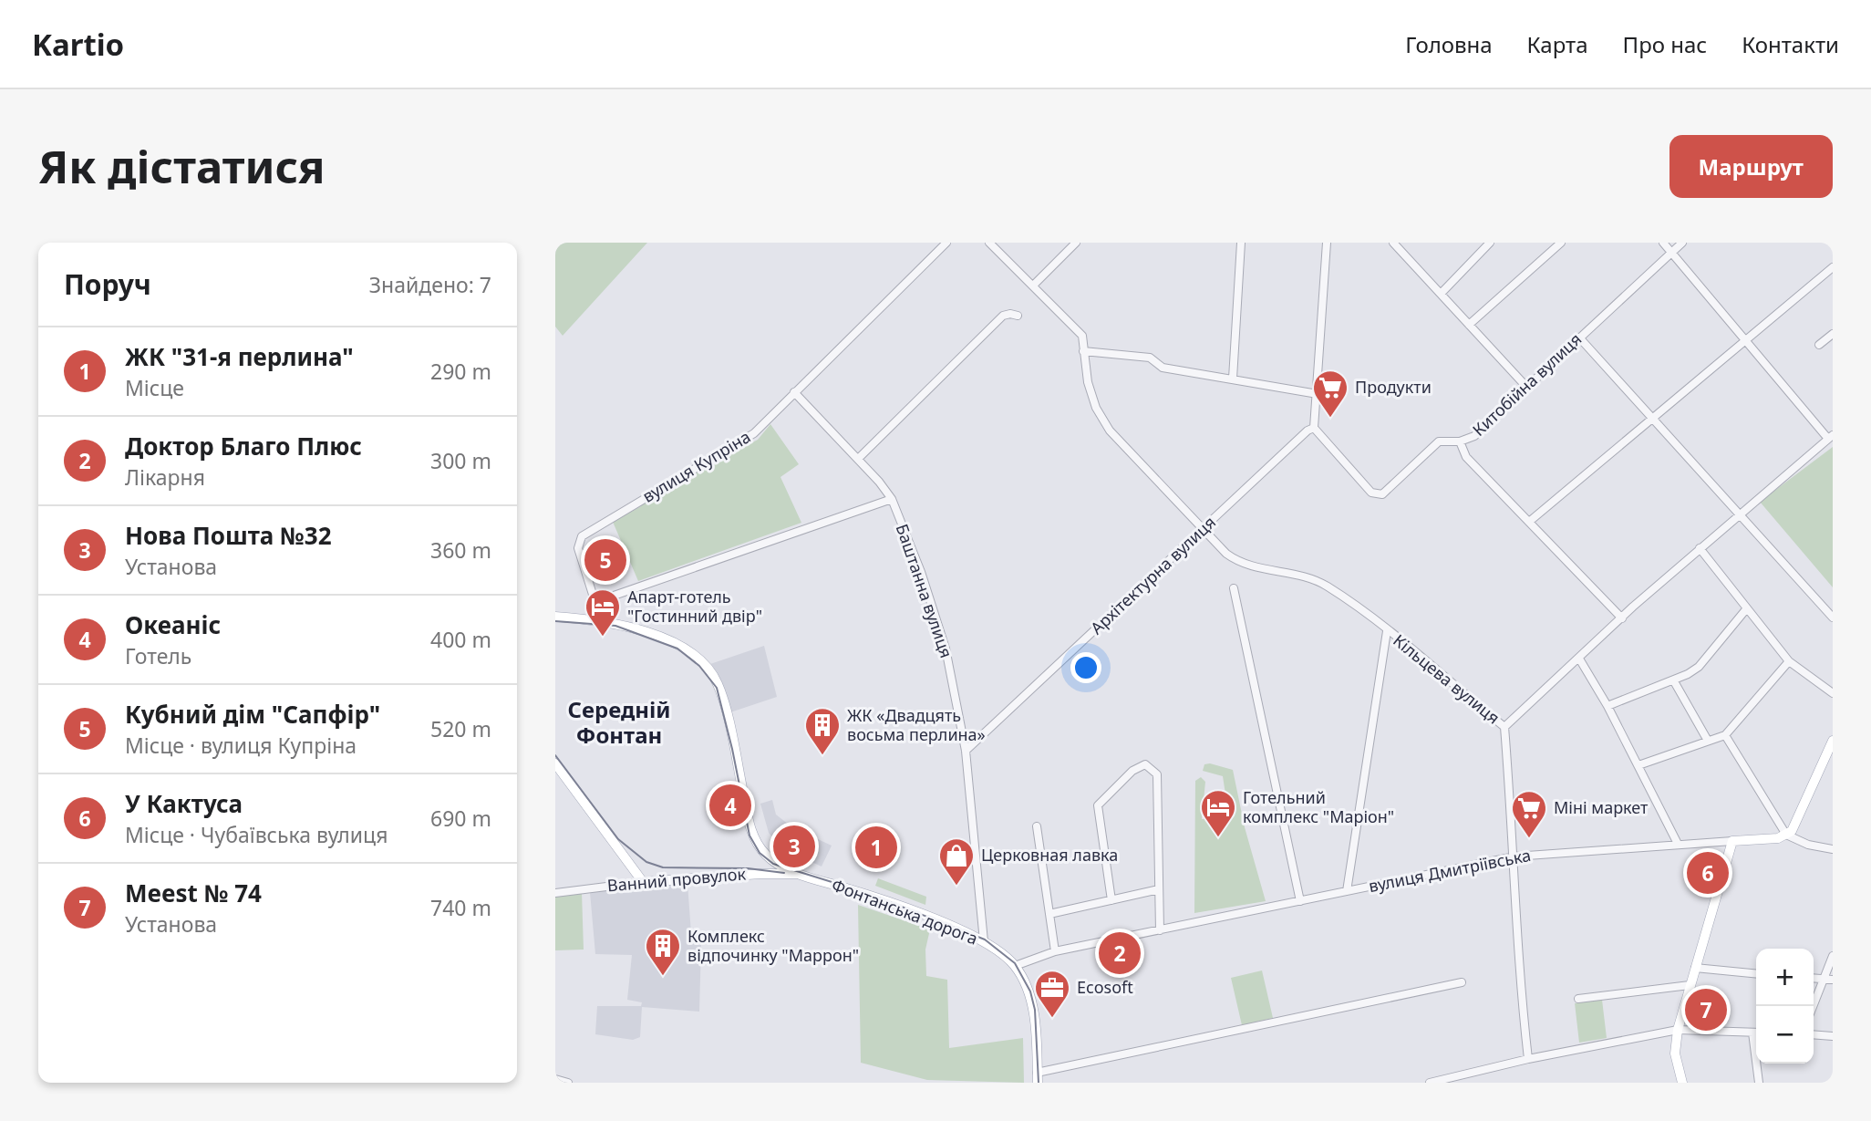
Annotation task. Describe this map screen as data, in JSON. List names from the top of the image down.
{
  "streets": {
    "main road": ["вулиця Дмитріївська", "Ванний провулок", "Фонтанська дорога"],
    "street": [
      "Китобійна вулиця",
      "вулиця Купріна",
      "Архітектурна вулиця",
      "Баштанна вулиця",
      "Кільцева вулиця"
    ]
  },
  "crossings": [
    ["Китобійна вулиця", "Архітектурна вулиця"],
    ["вулиця Купріна", "Баштанна вулиця"],
    ["вулиця Купріна", "Фонтанська дорога"],
    ["Архітектурна вулиця", "Баштанна вулиця"],
    ["Архітектурна вулиця", "Кільцева вулиця"],
    ["Баштанна вулиця", "Фонтанська дорога"],
    ["Кільцева вулиця", "вулиця Дмитріївська"],
    ["вулиця Дмитріївська", "Фонтанська дорога"],
    ["Ванний провулок", "Фонтанська дорога"]
  ],
  "districts": ["Середній Фонтан"],
  "places": {
    "supermarket": ["Продукти", "Міні маркет"],
    "hotel": ["Апарт-готель \"Гостинний двір\"", "Готельний комплекс \"Маріон\""],
    "building": ["ЖК «Двадцять восьма перлина»", "Комплекс відпочинку \"Маррон\""],
    "shop": ["Церковная лавка"],
    "office": ["Ecosoft"]
  },
  "page": {
    "header": "Kartio",
    "nav": [
      "Головна",
      "Карта",
      "Про нас",
      "Контакти"
    ],
    "buttons": "Маршрут",
    "title": "Як дістатися",
    "heading": ["Поруч", "Знайдено: 7"],
    "list": [
      {
        "mark": "1",
        "name": "ЖК \"31-я перлина\"",
        "note": "Місце",
        "value": "290 m"
      },
      {
        "mark": "2",
        "name": "Доктор Благо Плюс",
        "note": "Лікарня",
        "value": "300 m"
      },
      {
        "mark": "3",
        "name": "Нова Пошта №32",
        "note": "Установа",
        "value": "360 m"
      },
      {
        "mark": "4",
        "name": "Океаніс",
        "note": "Готель",
        "value": "400 m"
      },
      {
        "mark": "5",
        "name": "Кубний дім \"Сапфір\"",
        "note": "Місце · вулиця Купріна",
        "value": "520 m"
      },
      {
        "mark": "6",
        "name": "У Кактуса",
        "note": "Місце · Чубаївська вулиця",
        "value": "690 m"
      },
      {
        "mark": "7",
        "name": "Meest № 74",
        "note": "Установа",
        "value": "740 m"
      }
    ],
    "pins": [
      "5",
      "4",
      "3",
      "1",
      "6",
      "2",
      "7"
    ],
    "map_buttons": ["+", "−"]
  }
}
